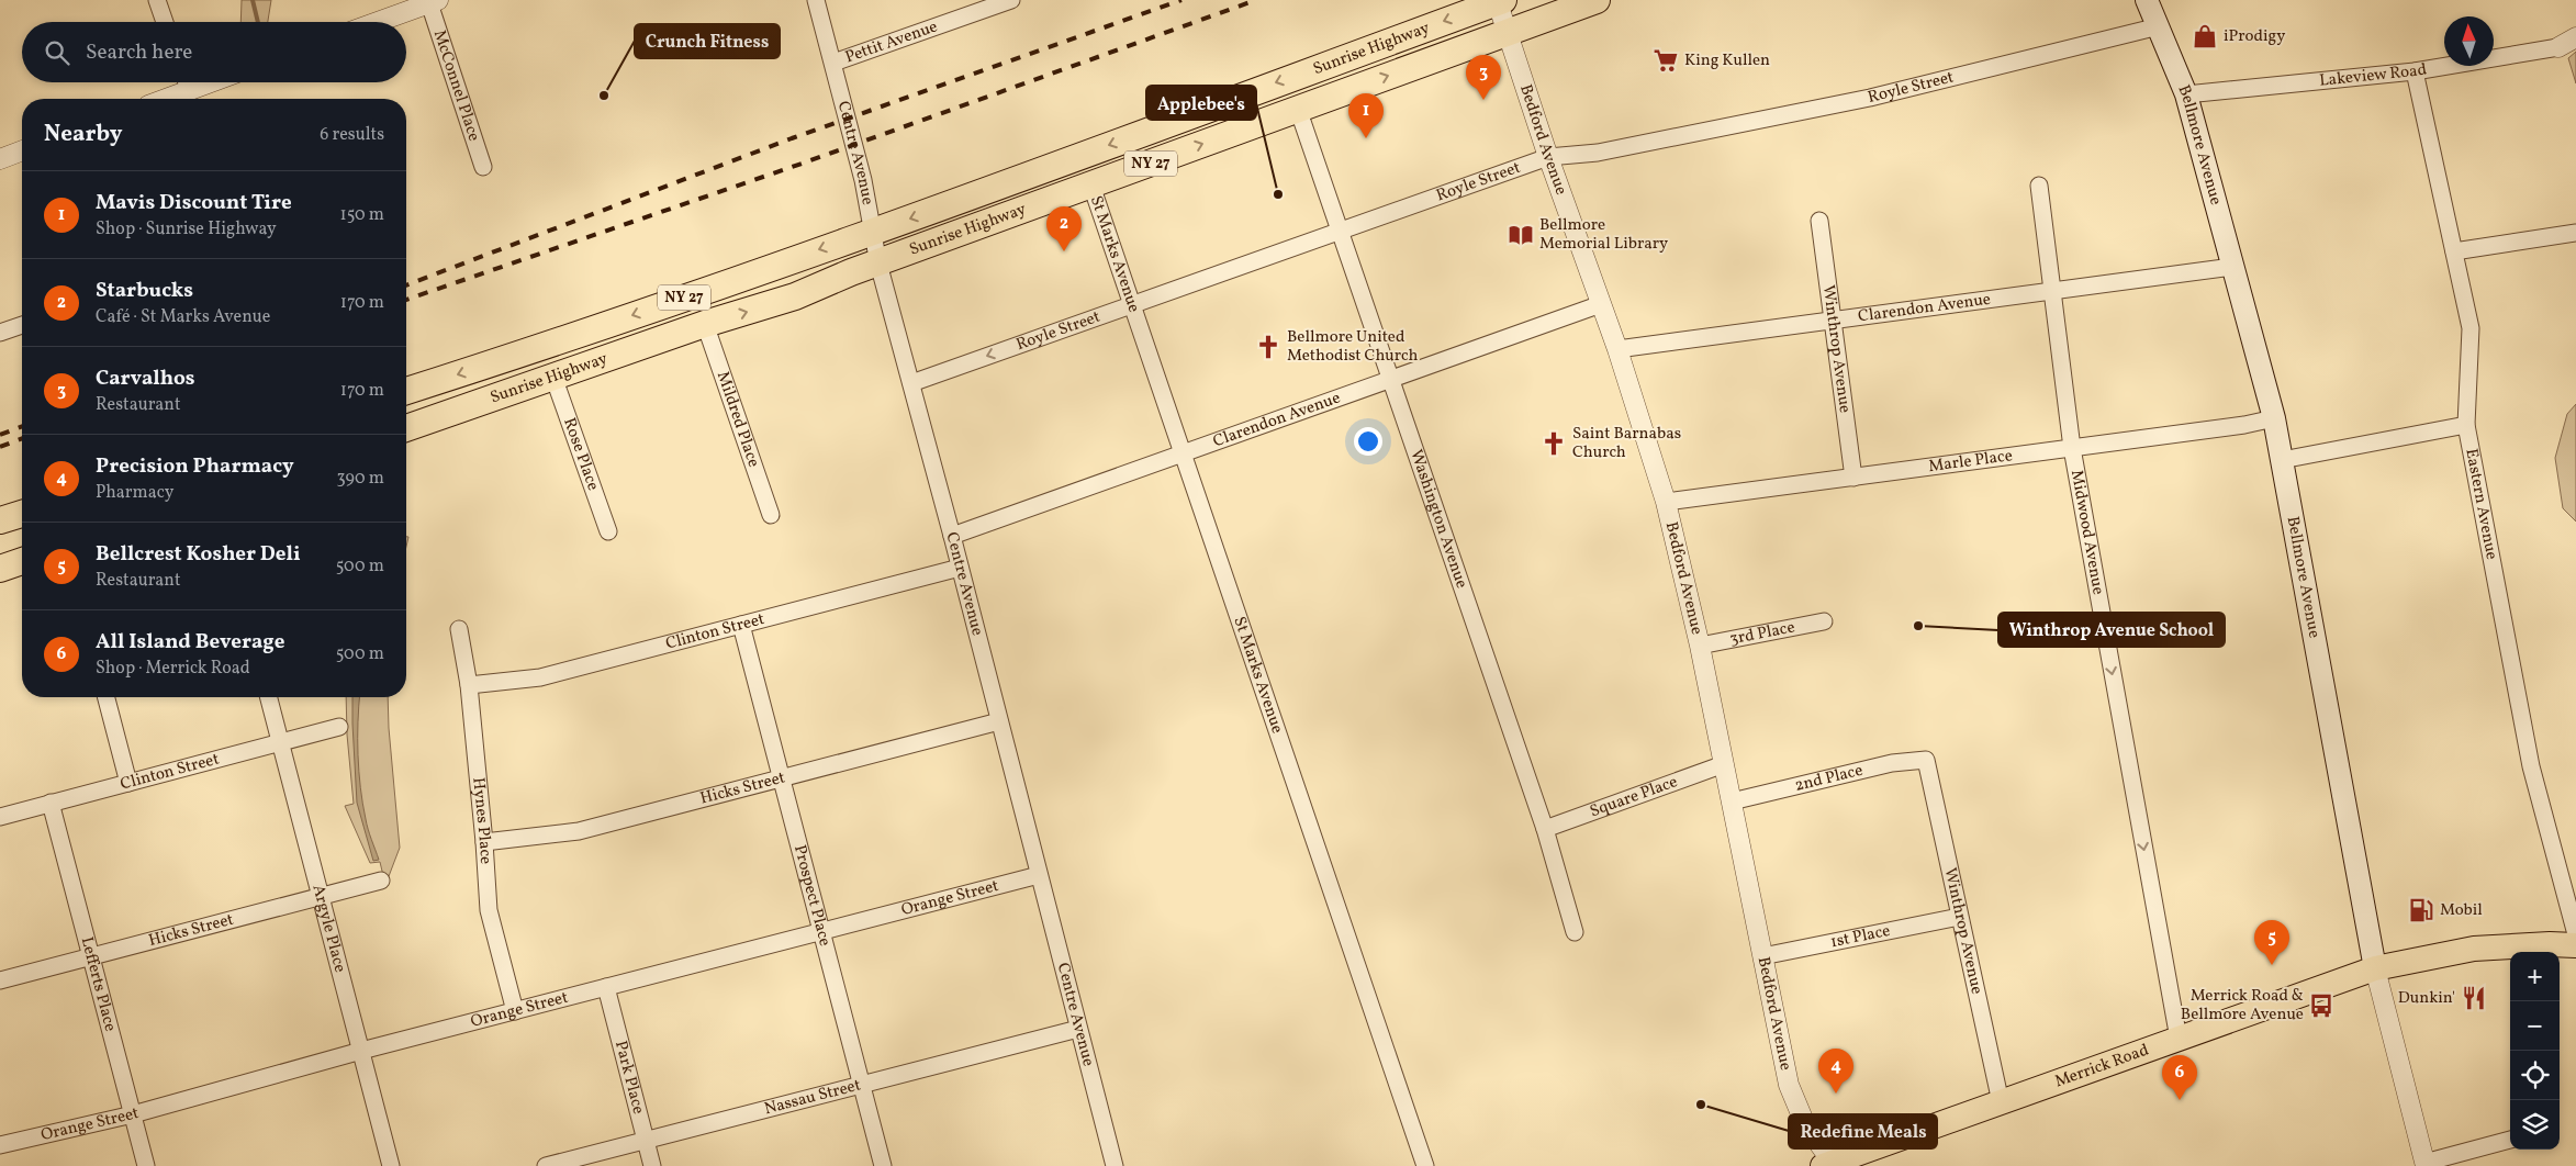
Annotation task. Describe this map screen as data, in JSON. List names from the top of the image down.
{
  "streets": {
    "highway": ["Sunrise Highway", "NY 27"],
    "main road": ["Bellmore Avenue", "Merrick Road"],
    "street": [
      "Pettit Avenue",
      "Lakeview Road",
      "McConnel Place",
      "Royle Street",
      "Bedford Avenue",
      "Centre Avenue",
      "St Marks Avenue",
      "Clarendon Avenue",
      "Winthrop Avenue",
      "Mildred Place",
      "Rose Place",
      "Marle Place",
      "Eastern Avenue",
      "Washington Avenue",
      "Midwood Avenue",
      "Clinton Street",
      "3rd Place",
      "2nd Place",
      "Hicks Street",
      "Square Place",
      "Hynes Place",
      "Prospect Place",
      "Orange Street",
      "Argyle Place",
      "1st Place",
      "Lefferts Place",
      "Park Place",
      "Nassau Street"
    ]
  },
  "crossings": [
    ["Pettit Avenue", "Centre Avenue"],
    ["Sunrise Highway", "Bedford Avenue"],
    ["Sunrise Highway", "Centre Avenue"],
    ["Sunrise Highway", "St Marks Avenue"],
    ["Sunrise Highway", "Mildred Place"],
    ["Sunrise Highway", "Rose Place"],
    ["Sunrise Highway", "Washington Avenue"],
    ["Lakeview Road", "Bellmore Avenue"],
    ["Lakeview Road", "Eastern Avenue"],
    ["Royle Street", "Bedford Avenue"],
    ["Royle Street", "Bellmore Avenue"],
    ["Royle Street", "Centre Avenue"],
    ["Royle Street", "St Marks Avenue"],
    ["Royle Street", "Washington Avenue"],
    ["Bedford Avenue", "Clarendon Avenue"],
    ["Bedford Avenue", "Marle Place"],
    ["Bedford Avenue", "3rd Place"],
    ["Bedford Avenue", "2nd Place"],
    ["Bedford Avenue", "Square Place"],
    ["Bedford Avenue", "1st Place"],
    ["Bedford Avenue", "Merrick Road"],
    ["Bellmore Avenue", "Clarendon Avenue"],
    ["Bellmore Avenue", "Marle Place"],
    ["Bellmore Avenue", "Merrick Road"],
    ["Centre Avenue", "Clarendon Avenue"],
    ["Centre Avenue", "Clinton Street"],
    ["Centre Avenue", "Hicks Street"],
    ["Centre Avenue", "Orange Street"],
    ["Centre Avenue", "Nassau Street"],
    ["St Marks Avenue", "Clarendon Avenue"],
    ["Clarendon Avenue", "Winthrop Avenue"],
    ["Clarendon Avenue", "Washington Avenue"],
    ["Clarendon Avenue", "Midwood Avenue"],
    ["Winthrop Avenue", "Marle Place"],
    ["Winthrop Avenue", "2nd Place"],
    ["Winthrop Avenue", "1st Place"],
    ["Winthrop Avenue", "Merrick Road"],
    ["Marle Place", "Midwood Avenue"],
    ["Washington Avenue", "Square Place"],
    ["Midwood Avenue", "Merrick Road"],
    ["Clinton Street", "Hynes Place"],
    ["Clinton Street", "Prospect Place"],
    ["Clinton Street", "Argyle Place"],
    ["Clinton Street", "Lefferts Place"],
    ["Hicks Street", "Hynes Place"],
    ["Hicks Street", "Prospect Place"],
    ["Hicks Street", "Argyle Place"],
    ["Hicks Street", "Lefferts Place"],
    ["Hynes Place", "Orange Street"],
    ["Prospect Place", "Orange Street"],
    ["Prospect Place", "Nassau Street"],
    ["Orange Street", "Argyle Place"],
    ["Orange Street", "Lefferts Place"],
    ["Orange Street", "Park Place"],
    ["Park Place", "Nassau Street"]
  ],
  "one_way": ["Midwood Avenue"],
  "places": {
    "shop": ["iProdigy"],
    "supermarket": ["King Kullen"],
    "other": [
      "Crunch Fitness",
      "Applebee's",
      "Winthrop Avenue School",
      "Redefine Meals"
    ],
    "library": ["Bellmore Memorial Library"],
    "church": ["Bellmore United Methodist Church", "Saint Barnabas Church"],
    "fuel station": ["Mobil"],
    "restaurant": ["Dunkin'"],
    "bus stop": ["Merrick Road & Bellmore Avenue"]
  },
  "north": "top",
  "page": {
    "search": "Search here",
    "pins": [
      "3",
      "1",
      "2",
      "5",
      "4",
      "6"
    ],
    "heading": ["Nearby", "6 results"],
    "list": [
      {
        "mark": "1",
        "name": "Mavis Discount Tire",
        "note": "Shop · Sunrise Highway",
        "value": "150 m"
      },
      {
        "mark": "2",
        "name": "Starbucks",
        "note": "Café · St Marks Avenue",
        "value": "170 m"
      },
      {
        "mark": "3",
        "name": "Carvalhos",
        "note": "Restaurant",
        "value": "170 m"
      },
      {
        "mark": "4",
        "name": "Precision Pharmacy",
        "note": "Pharmacy",
        "value": "390 m"
      },
      {
        "mark": "5",
        "name": "Bellcrest Kosher Deli",
        "note": "Restaurant",
        "value": "500 m"
      },
      {
        "mark": "6",
        "name": "All Island Beverage",
        "note": "Shop · Merrick Road",
        "value": "500 m"
      }
    ],
    "map_buttons": ["+", "−"]
  }
}
